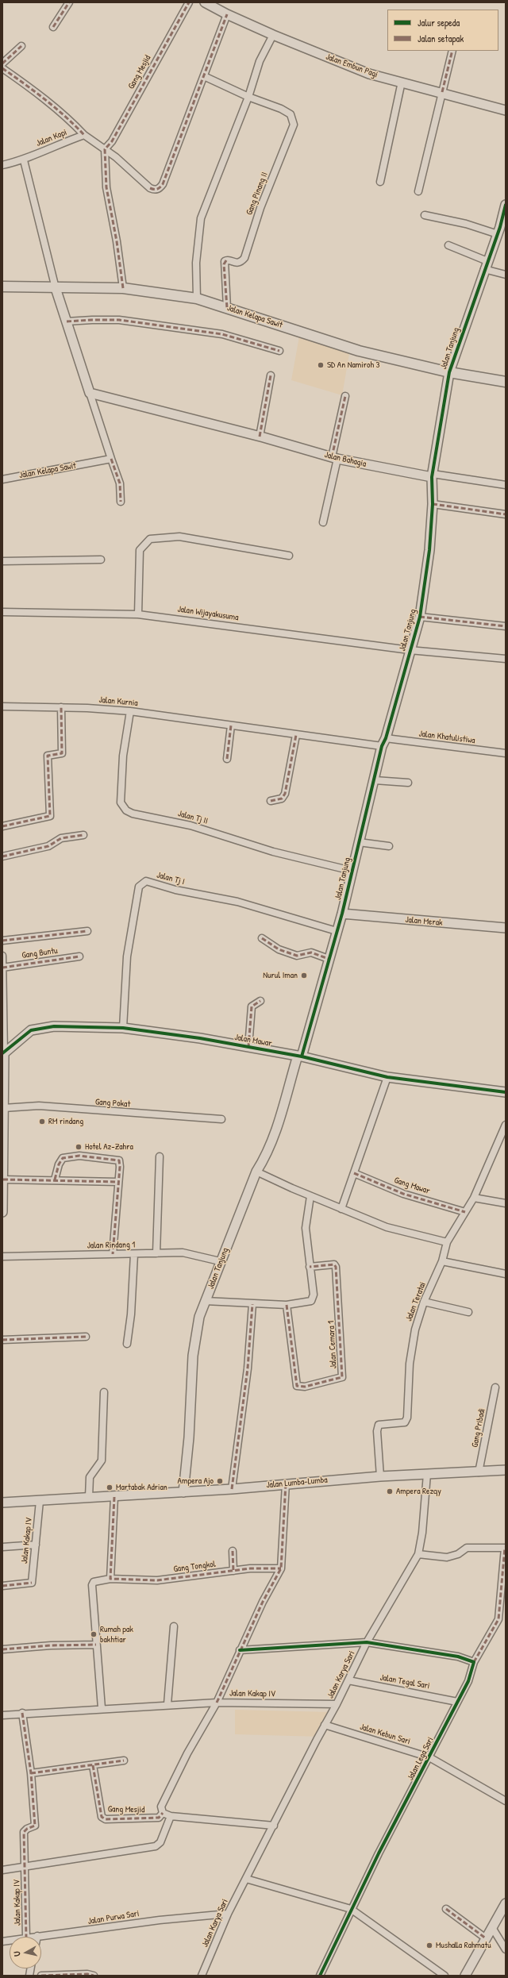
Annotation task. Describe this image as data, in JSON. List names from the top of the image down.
{
  "streets": {
    "main road": ["Jalan Kelapa Sawit"],
    "street": [
      "Jalan Embun Pagi",
      "Gang Mesjid",
      "Jalan Kopi",
      "Gang Pinang II",
      "Jalan Tanjung",
      "Jalan Bahagia",
      "Jalan Wijayakusuma",
      "Jalan Kurnia",
      "Jalan Khatulistiwa",
      "Jalan Tj II",
      "Jalan Tj I",
      "Jalan Merak",
      "Gang Buntu",
      "Jalan Mawar",
      "Gang Pokat",
      "Gang Mawar",
      "Jalan Rindang 1",
      "Jalan Teratai",
      "Jalan Cemara 1",
      "Gang Pribadi",
      "Jalan Lumba-Lumba",
      "Jalan Kakap IV",
      "Gang Tongkol",
      "Jalan Karya Sari",
      "Jalan Tegal Sari",
      "Jalan Kebun Sari",
      "Jalan Lega Sari",
      "Jalan Purwa Sari"
    ]
  },
  "crossings": [
    ["Gang Pinang II", "Jalan Kelapa Sawit"],
    ["Jalan Kelapa Sawit", "Jalan Tanjung"],
    ["Jalan Tanjung", "Jalan Bahagia"],
    ["Jalan Tanjung", "Jalan Wijayakusuma"],
    ["Jalan Tanjung", "Jalan Kurnia"],
    ["Jalan Tanjung", "Jalan Khatulistiwa"],
    ["Jalan Tanjung", "Jalan Tj II"],
    ["Jalan Tanjung", "Jalan Tj I"],
    ["Jalan Tanjung", "Jalan Merak"],
    ["Jalan Tanjung", "Jalan Mawar"],
    ["Jalan Tanjung", "Jalan Rindang 1"],
    ["Jalan Tanjung", "Jalan Lumba-Lumba"],
    ["Jalan Kurnia", "Jalan Khatulistiwa"],
    ["Jalan Kurnia", "Jalan Tj II"],
    ["Jalan Tj I", "Jalan Mawar"],
    ["Gang Mawar", "Jalan Teratai"],
    ["Jalan Teratai", "Jalan Lumba-Lumba"],
    ["Gang Pribadi", "Jalan Lumba-Lumba"],
    ["Jalan Lumba-Lumba", "Jalan Kakap IV"],
    ["Jalan Lumba-Lumba", "Jalan Karya Sari"],
    ["Jalan Kakap IV", "Gang Tongkol"],
    ["Jalan Kakap IV", "Jalan Karya Sari"],
    ["Jalan Karya Sari", "Jalan Tegal Sari"],
    ["Jalan Karya Sari", "Jalan Kebun Sari"],
    ["Jalan Karya Sari", "Jalan Purwa Sari"],
    ["Jalan Tegal Sari", "Jalan Lega Sari"],
    ["Jalan Kebun Sari", "Jalan Lega Sari"]
  ],
  "places": [
    "SD An Namiroh 3",
    "Nurul Iman",
    "RM rindang",
    "Hotel Az-Zahra",
    "Ampera Ajo",
    "Martabak Adrian",
    "Ampera Rezqy",
    "Rumah pak bakhtiar",
    "Mushalla Rahmatu"
  ],
  "legend": ["Jalur sepeda", "Jalan setapak"],
  "north": "left"
}
